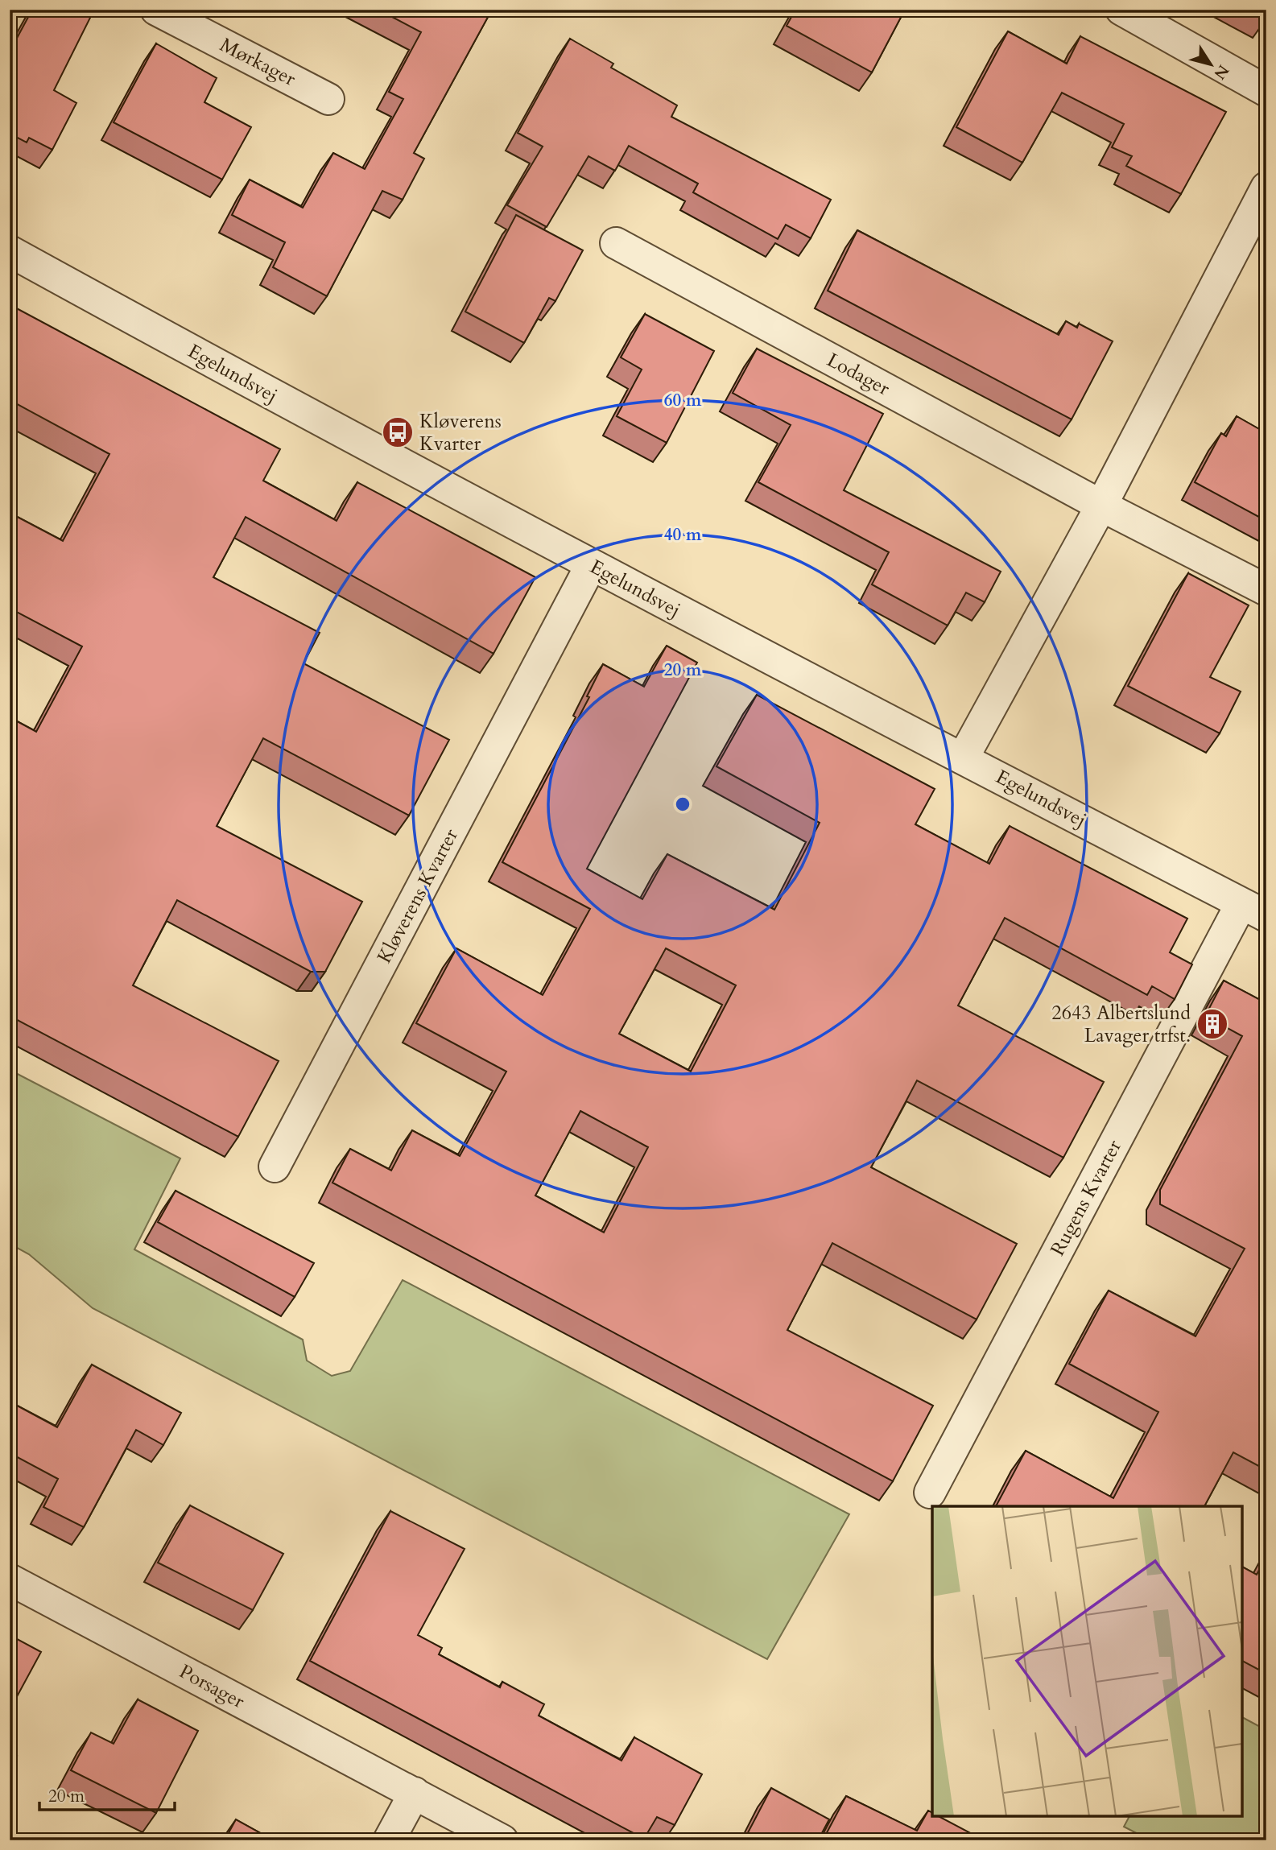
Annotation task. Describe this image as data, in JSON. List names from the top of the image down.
{
  "streets": {
    "street": [
      "Mørkager",
      "Egelundsvej",
      "Lodager",
      "Kløverens Kvarter",
      "Rugens Kvarter",
      "Porsager"
    ]
  },
  "crossings": [
    ["Egelundsvej", "Kløverens Kvarter"],
    ["Egelundsvej", "Rugens Kvarter"]
  ],
  "places": {
    "bus stop": ["Kløverens Kvarter"],
    "building": ["2643 Albertslund Lavager trfst."]
  },
  "scale_bar": "20 m",
  "north": "bottom right",
  "rings": ["60 m", "40 m", "20 m"]
}
